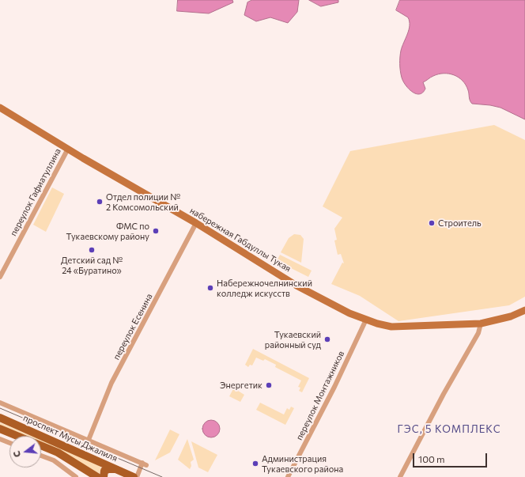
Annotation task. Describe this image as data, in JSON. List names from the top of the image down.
{
  "streets": {
    "main road": ["набережная Габдуллы Тукая", "проспект Мусы Джалиля"],
    "street": ["переулок Гафиатуллина", "переулок Есенина", "переулок Монтажников"]
  },
  "crossings": [
    ["переулок Гафиатуллина", "набережная Габдуллы Тукая"],
    ["набережная Габдуллы Тукая", "переулок Есенина"],
    ["набережная Габдуллы Тукая", "переулок Монтажников"]
  ],
  "districts": ["ГЭС, 5 КОМПЛЕКС"],
  "places": [
    "Отдел полиции № 2 Комсомольский",
    "Строитель",
    "ФМС по Тукаевскому району",
    "Детский сад № 24 «Буратино»",
    "Набережночелнинский колледж искусств",
    "Тукаевский районный суд",
    "Энергетик",
    "Администрация Тукаевского района"
  ],
  "scale_bar": "100 m",
  "north": "left"
}
